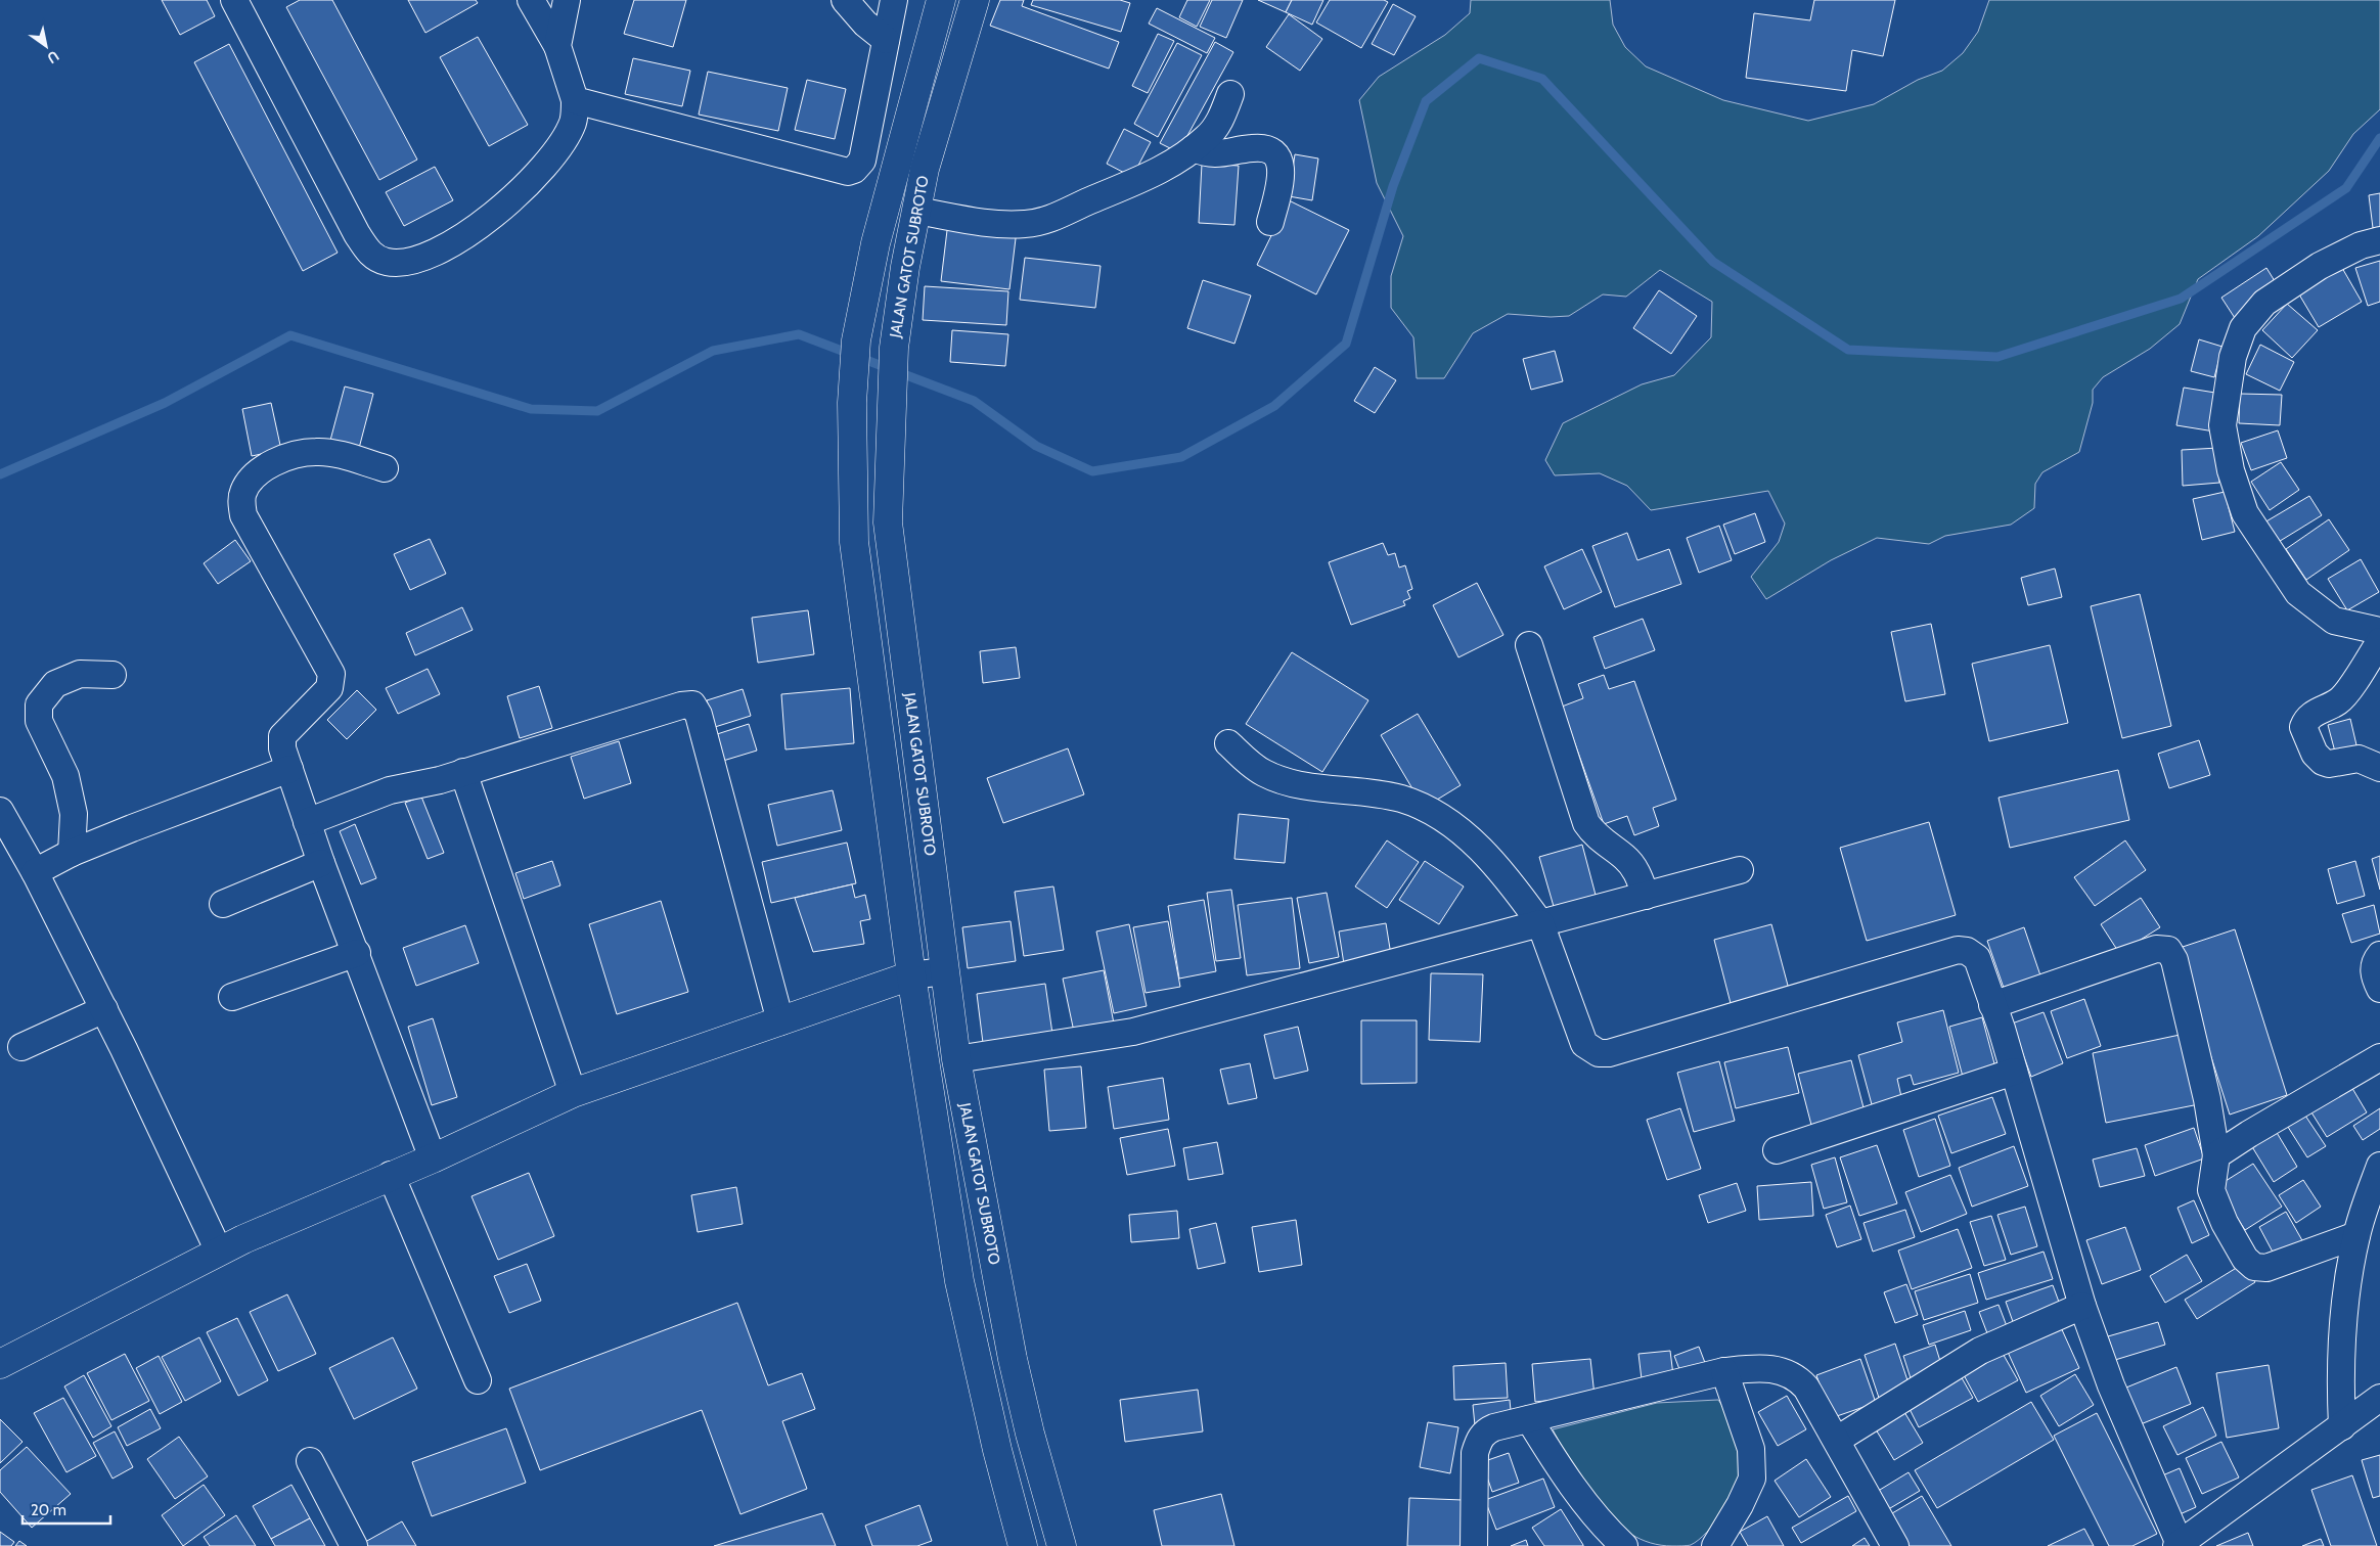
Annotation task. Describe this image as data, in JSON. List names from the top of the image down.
{
  "streets": {
    "main road": ["JALAN GATOT SUBROTO"]
  },
  "scale_bar": "20 m",
  "north": "bottom right"
}
